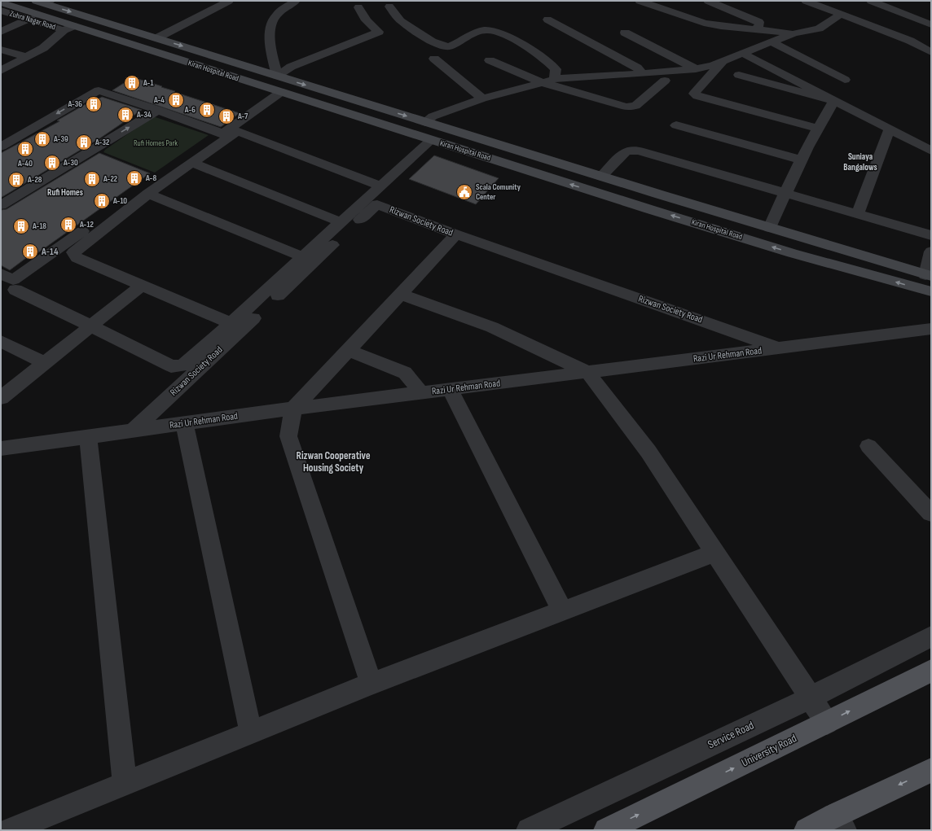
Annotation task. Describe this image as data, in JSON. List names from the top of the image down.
{
  "streets": {
    "main road": ["Kiran Hospital Road", "University Road"],
    "street": [
      "Zuhra Nagar Road",
      "Rizwan Society Road",
      "Razi Ur Rehman Road",
      "Service Road"
    ]
  },
  "crossings": [
    ["Zuhra Nagar Road", "Kiran Hospital Road"],
    ["Rizwan Society Road", "Razi Ur Rehman Road"]
  ],
  "districts": ["Suniaya Bangalows", "Rufi Homes", "Rizwan Cooperative Housing Society"],
  "parks": ["Rufi Homes Park"],
  "places": {
    "building": [
      "A-1",
      "A-4",
      "A-36",
      "A-6",
      "A-34",
      "A-7",
      "A-39",
      "A-32",
      "A-40",
      "A-30",
      "A-8",
      "A-22",
      "A-28",
      "A-10",
      "A-12",
      "A-18",
      "A-14"
    ],
    "public building": ["Scala Comunity Center"]
  }
}
